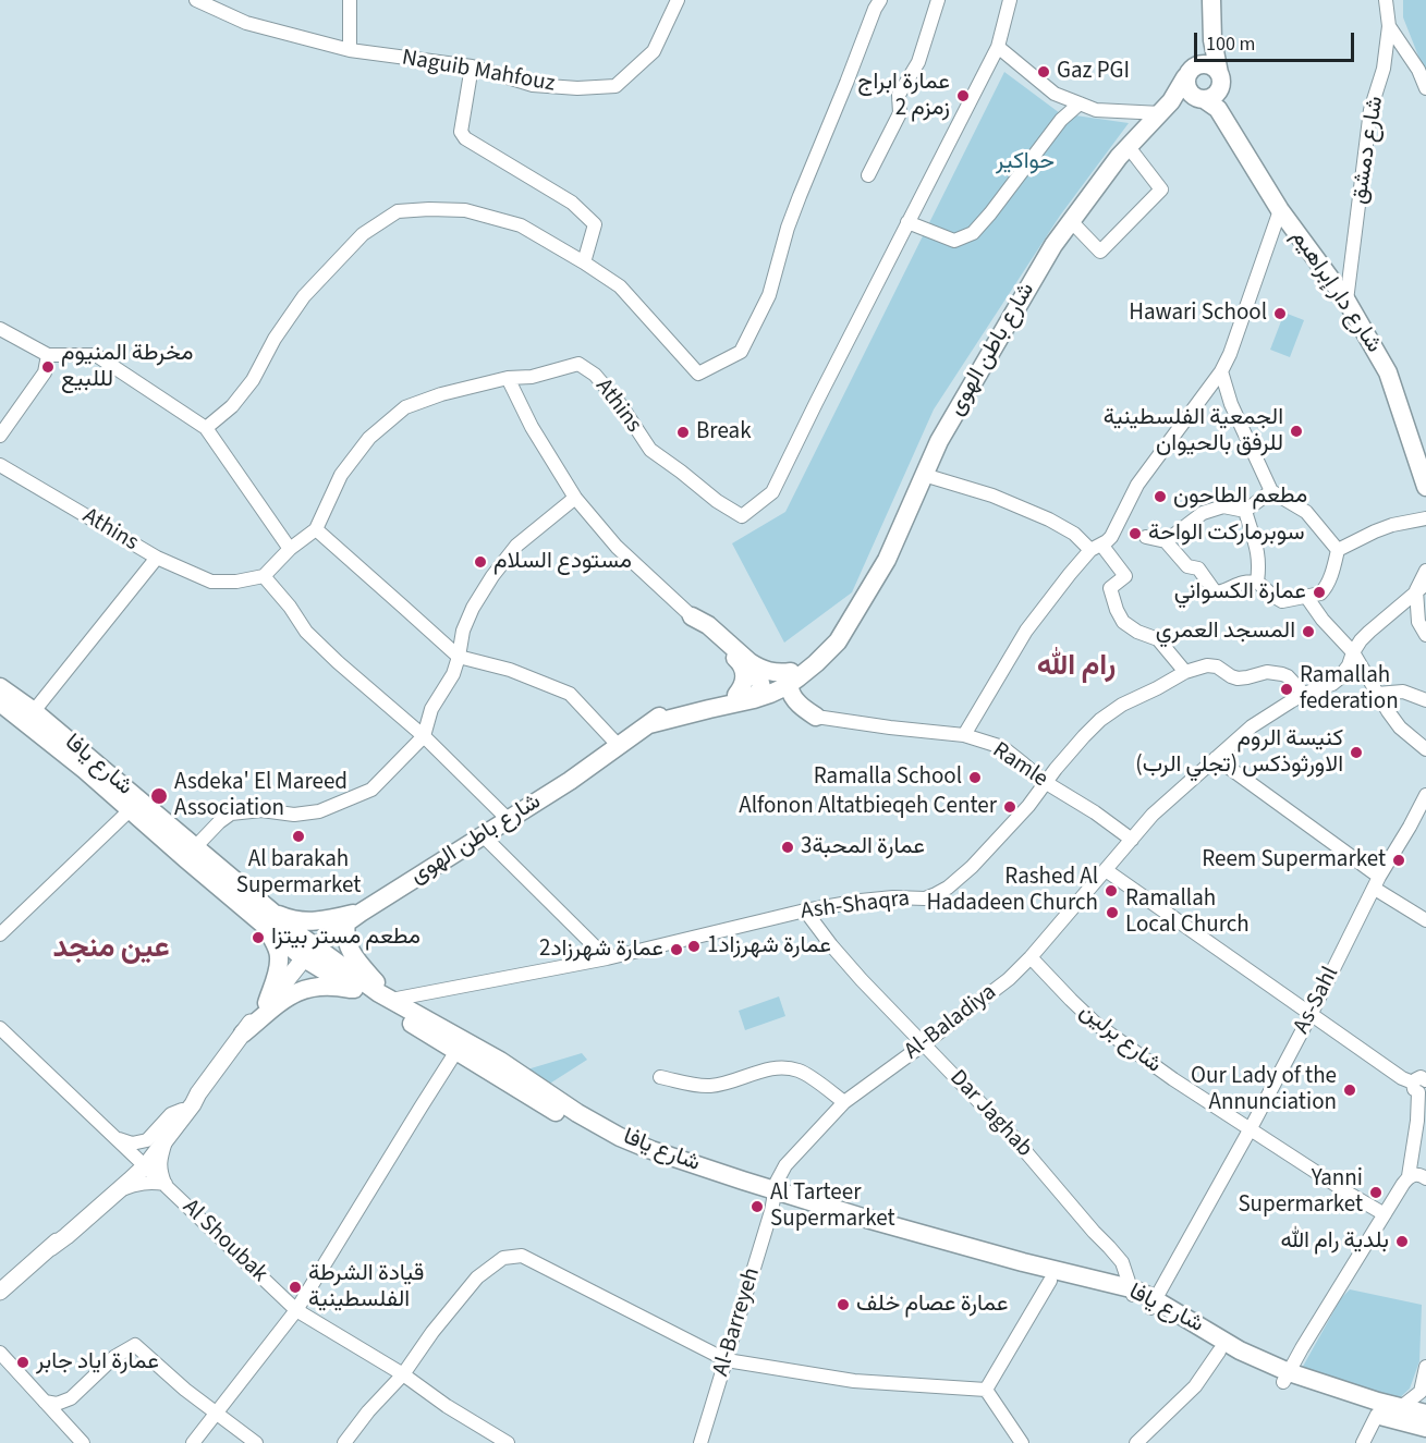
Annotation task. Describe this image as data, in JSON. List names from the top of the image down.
{
  "streets": {
    "main road": ["شارع دار إبراهيم", "شارع باطن الهوى", "شارع يافا"],
    "street": [
      "Naguib Mahfouz",
      "شارع دمشق",
      "Athins",
      "Ramle",
      "Ash-Shaqra",
      "As-Sahl",
      "Al-Baladiya",
      "شارع برلين",
      "Dar Jaghab",
      "Al Shoubak",
      "Al-Barreyeh"
    ]
  },
  "crossings": [
    ["شارع دمشق", "شارع دار إبراهيم"],
    ["شارع دار إبراهيم", "شارع باطن الهوى"],
    ["شارع باطن الهوى", "شارع يافا"],
    ["شارع يافا", "Ash-Shaqra"],
    ["شارع يافا", "As-Sahl"],
    ["شارع يافا", "Al-Baladiya"],
    ["شارع يافا", "Dar Jaghab"],
    ["شارع يافا", "Al-Barreyeh"],
    ["Ramle", "Ash-Shaqra"],
    ["Ramle", "Al-Baladiya"],
    ["Ash-Shaqra", "Dar Jaghab"],
    ["As-Sahl", "شارع برلين"],
    ["As-Sahl", "Dar Jaghab"],
    ["Al-Baladiya", "شارع برلين"],
    ["Al-Baladiya", "Dar Jaghab"],
    ["Al-Baladiya", "Al-Barreyeh"]
  ],
  "districts": ["رام الله", "عين منجد"],
  "parks": ["حواكير"],
  "places": [
    "Gaz PGI",
    "عمارة ابراج زمزم 2",
    "Hawari School",
    "مخرطة المنيوم لللبيع",
    "الجمعية الفلسطينية للرفق بالحيوان",
    "Break",
    "مطعم الطاحون",
    "سوبرماركت الواحة",
    "مستودع السلام",
    "عمارة الكسواني",
    "المسجد العمري",
    "Ramallah federation",
    "كنيسة الروم الاورثوذكس (تجلي الرب)",
    "Ramalla School",
    "Asdeka' El Mareed Association",
    "Alfonon Altatbieqeh Center",
    "Al barakah Supermarket",
    "عمارة المحبة3",
    "Reem Supermarket",
    "Rashed Al Hadadeen Church",
    "Ramallah Local Church",
    "مطعم مستر بيتزا",
    "عمارة شهرزاد1",
    "عمارة شهرزاد2",
    "Our Lady of the Annunciation",
    "Yanni Supermarket",
    "Al Tarteer Supermarket",
    "بلدية رام الله",
    "قيادة الشرطة الفلسطينية",
    "عمارة عصام خلف",
    "عمارة اياد جابر"
  ],
  "scale_bar": "100 m"
}
